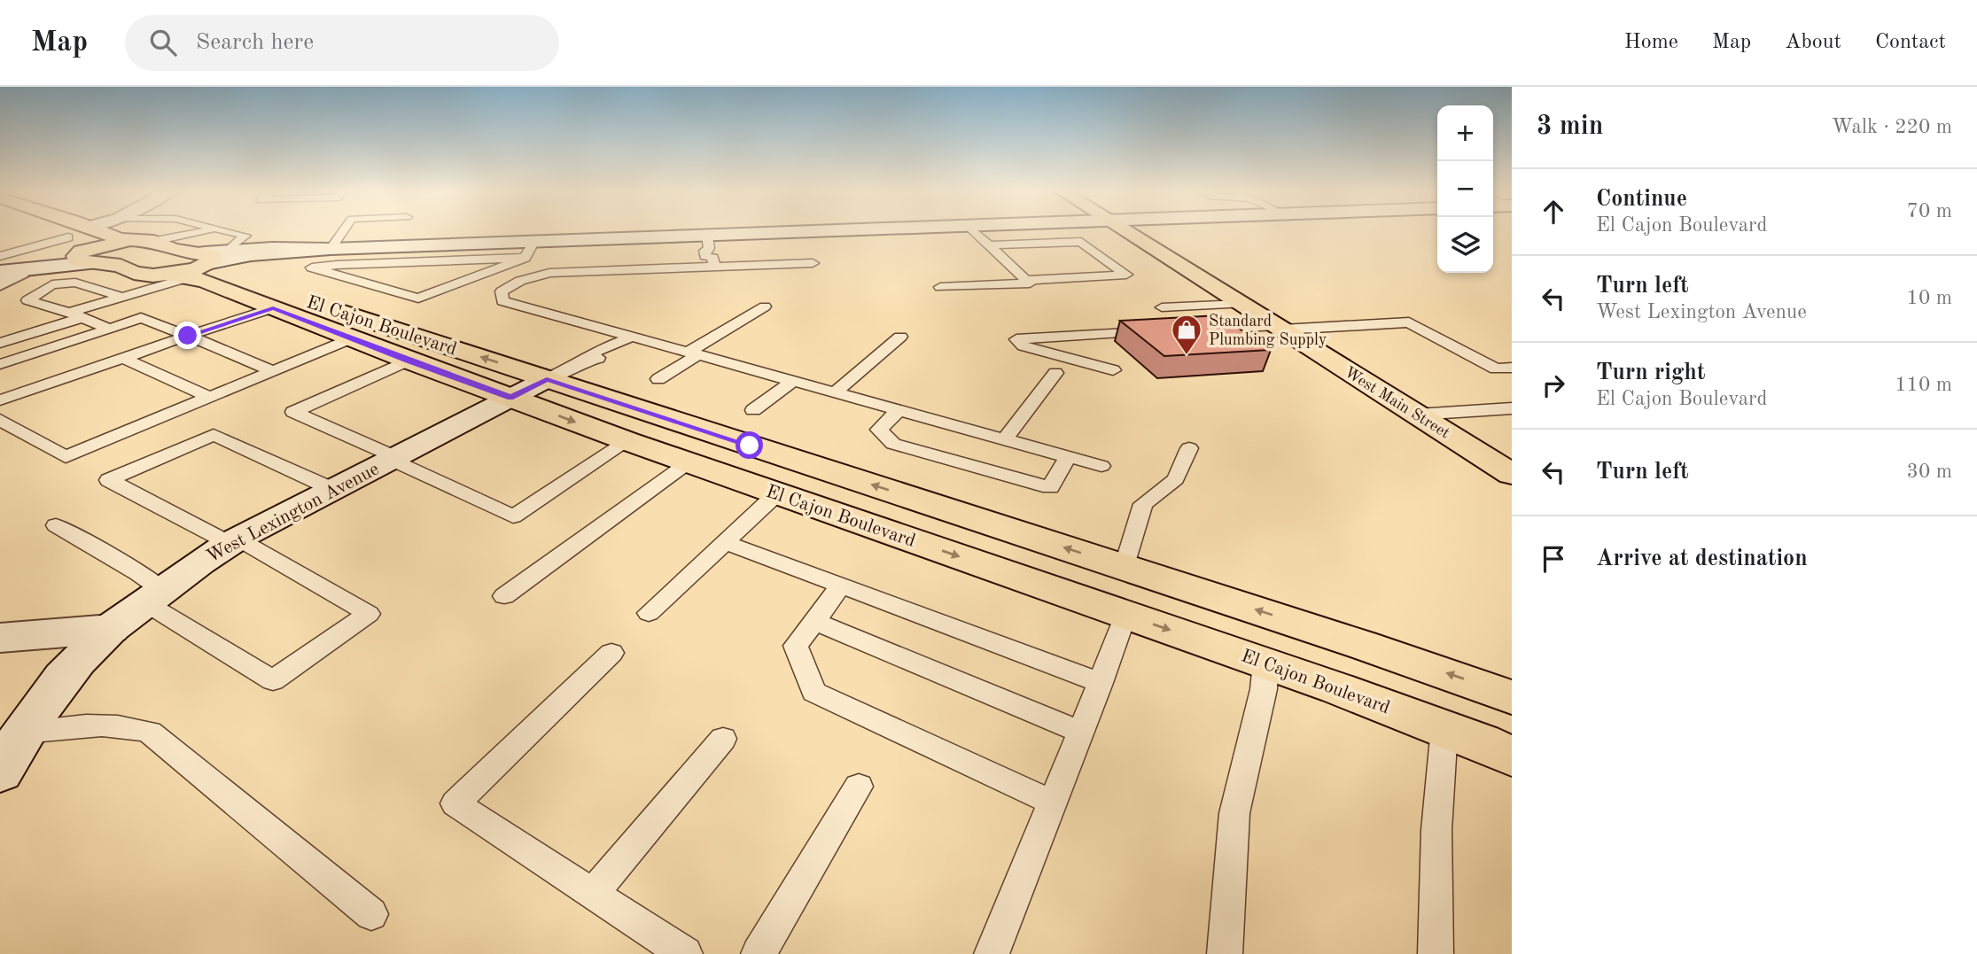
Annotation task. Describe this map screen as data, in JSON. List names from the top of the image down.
{
  "streets": {
    "main road": ["El Cajon Boulevard", "West Main Street", "West Lexington Avenue"]
  },
  "crossings": [
    ["El Cajon Boulevard", "West Lexington Avenue"]
  ],
  "places": {
    "shop": ["Standard Plumbing Supply"]
  },
  "page": {
    "header": "Map",
    "search": "Search here",
    "nav": [
      "Home",
      "Map",
      "About",
      "Contact"
    ],
    "heading": ["3 min", "Walk · 220 m"],
    "map_buttons": ["+", "−"],
    "list": [
      ["Continue", "El Cajon Boulevard", "70 m"],
      ["Turn left", "West Lexington Avenue", "10 m"],
      ["Turn right", "El Cajon Boulevard", "110 m"],
      ["Turn left", "30 m"],
      "Arrive at destination"
    ]
  }
}
